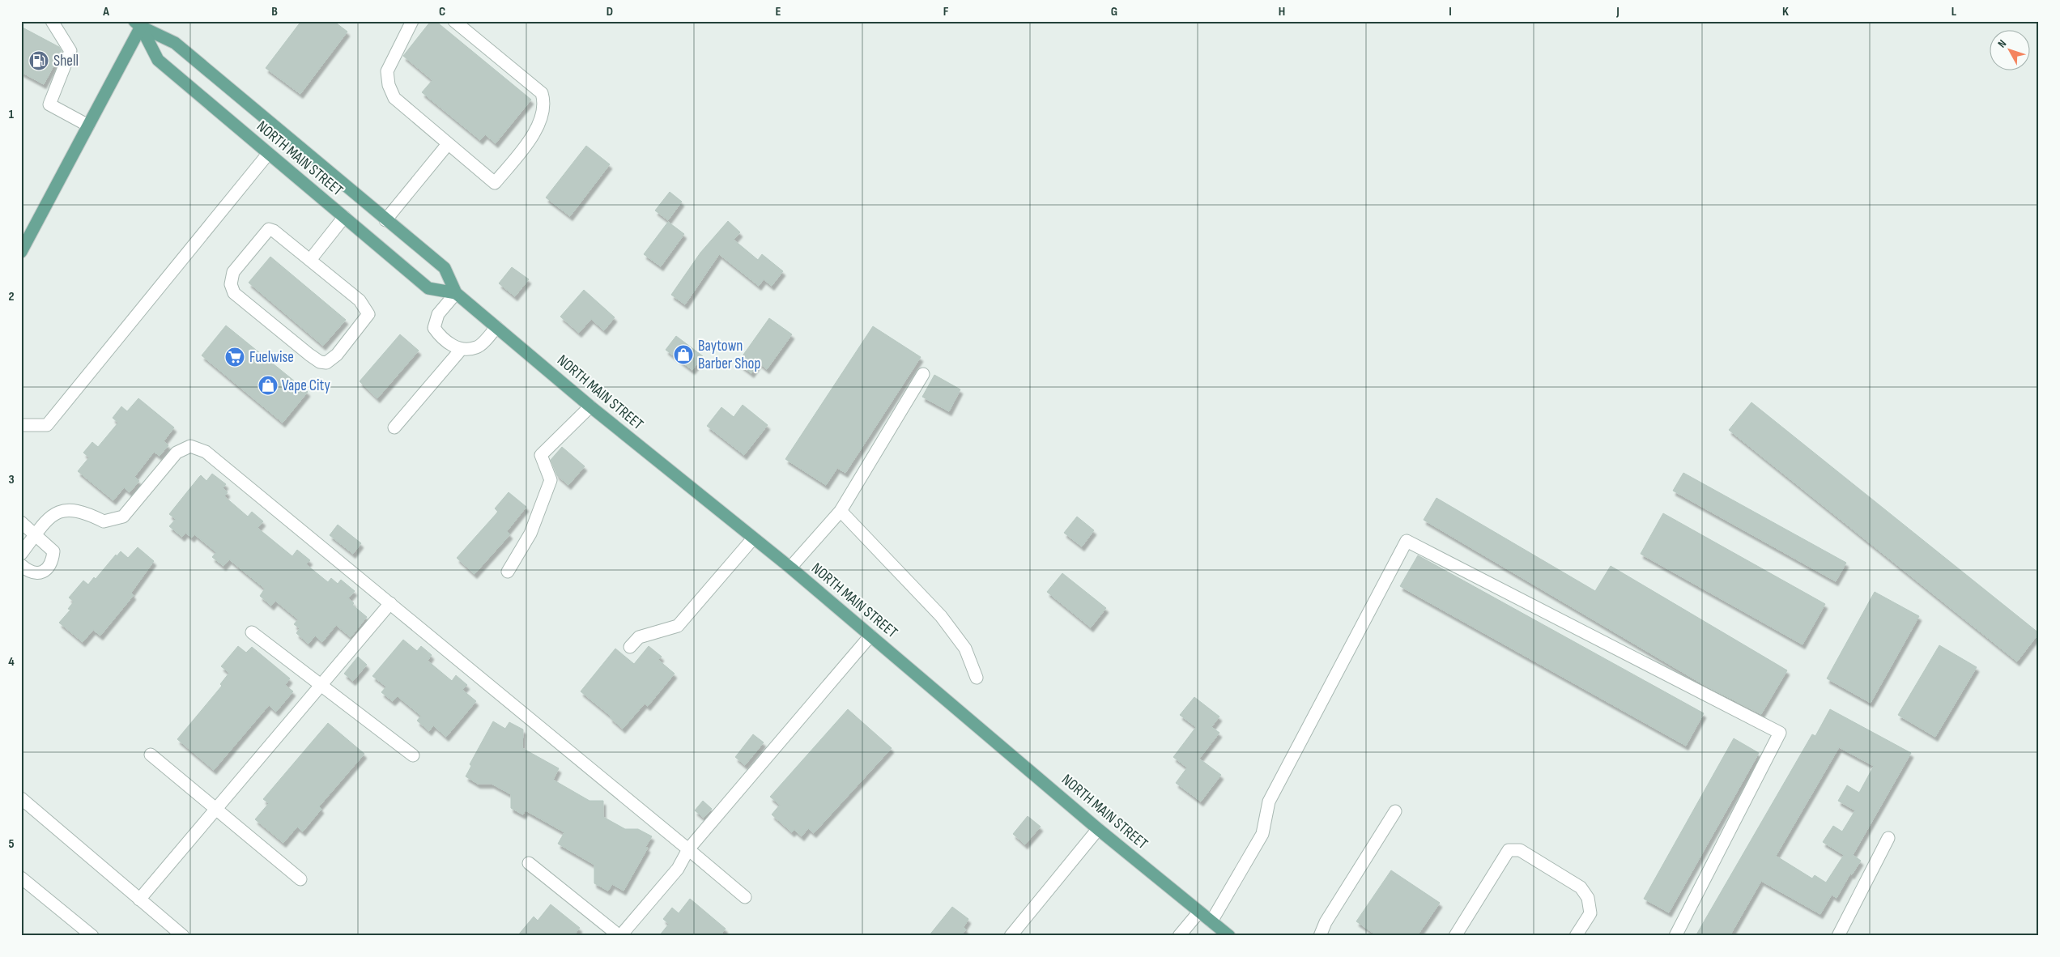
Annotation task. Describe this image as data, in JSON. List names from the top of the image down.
{
  "streets": {
    "main road": ["NORTH MAIN STREET"]
  },
  "places": {
    "fuel station": ["Shell"],
    "shop": ["Baytown Barber Shop", "Vape City"],
    "supermarket": ["Fuelwise"]
  },
  "north": "top left",
  "grid": {
    "columns": [
      "A",
      "B",
      "C",
      "D",
      "E",
      "F",
      "G",
      "H",
      "I",
      "J",
      "K",
      "L"
    ],
    "rows": [
      "1",
      "2",
      "3",
      "4",
      "5"
    ]
  }
}
